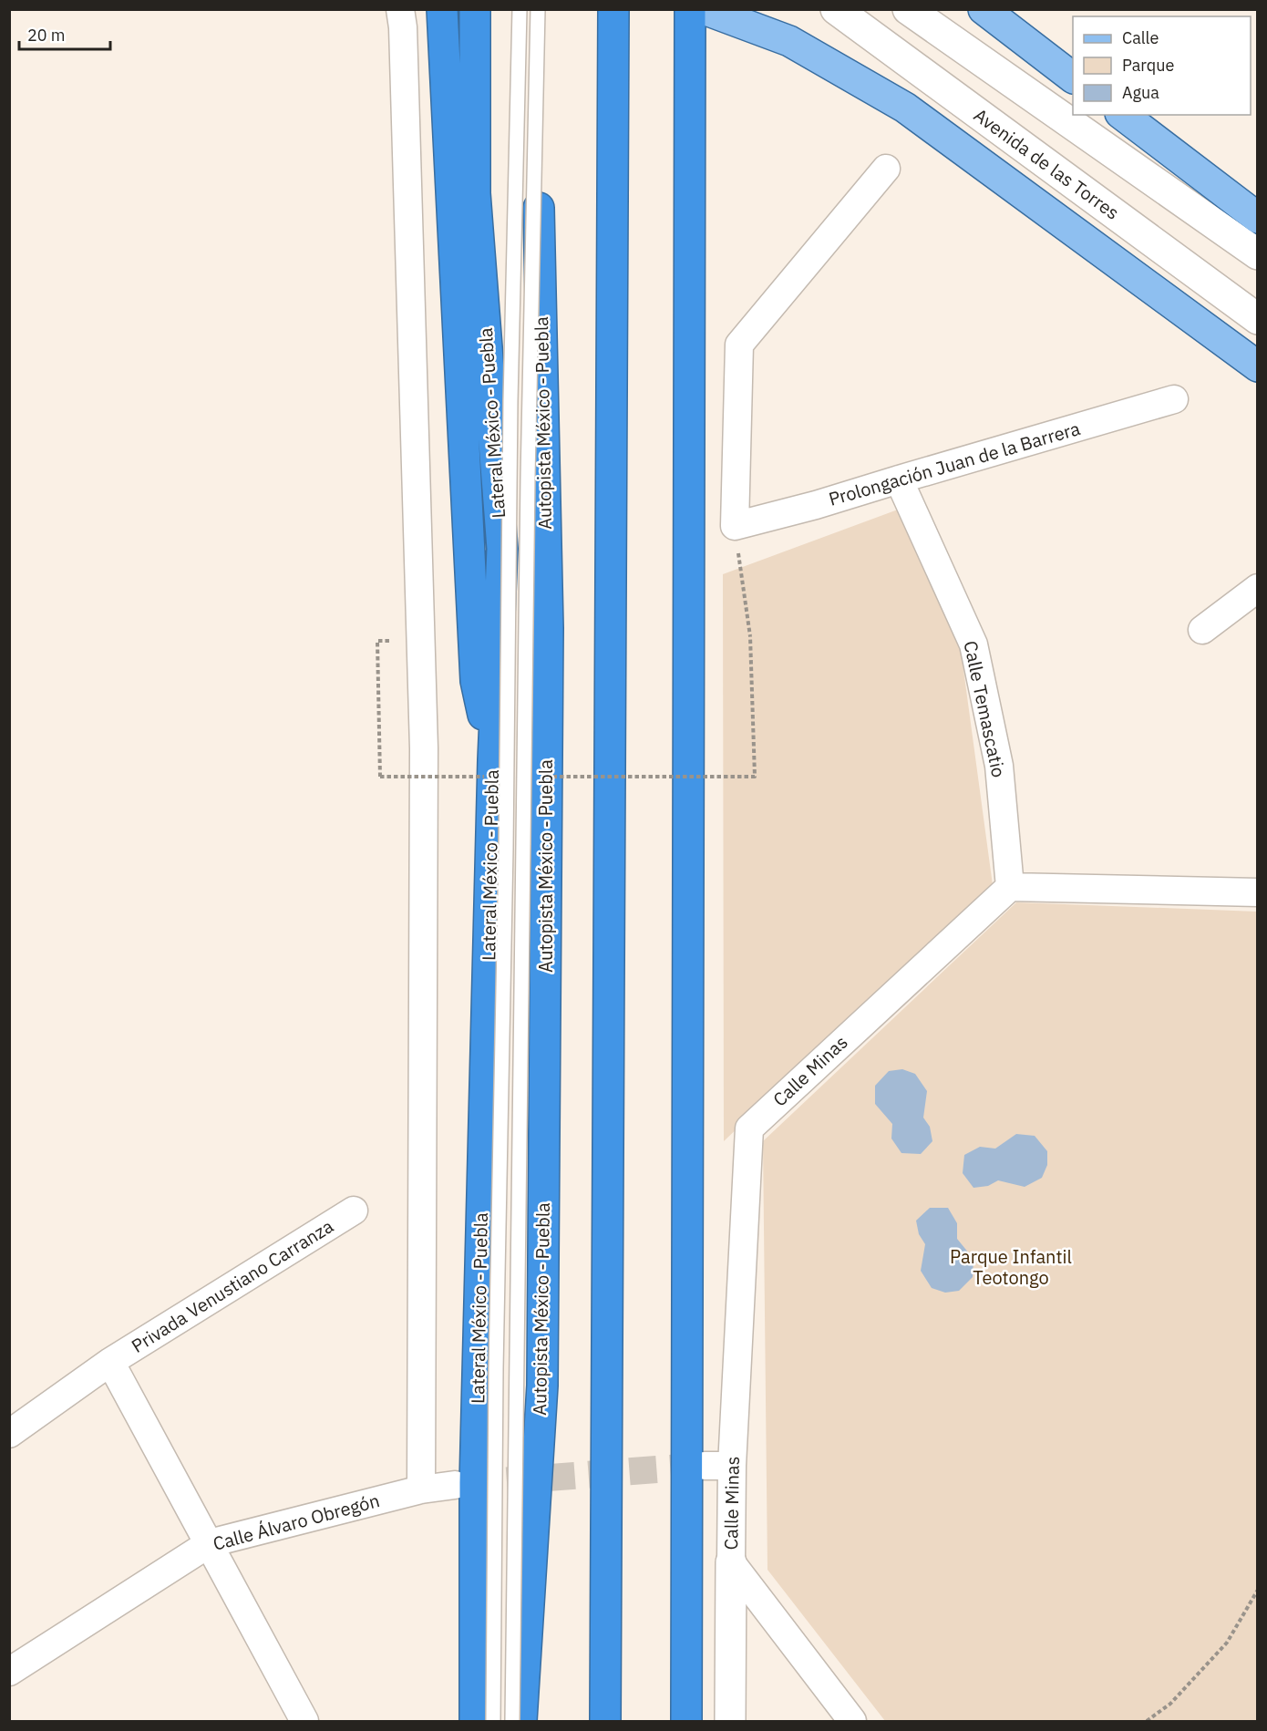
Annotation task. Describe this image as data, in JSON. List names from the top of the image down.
{
  "streets": {
    "highway": ["Lateral México - Puebla", "Autopista México - Puebla"],
    "main road": ["Avenida de las Torres"],
    "street": [
      "Prolongación Juan de la Barrera",
      "Calle Temascatio",
      "Calle Minas",
      "Privada Venustiano Carranza",
      "Calle Álvaro Obregón"
    ]
  },
  "crossings": [
    ["Prolongación Juan de la Barrera", "Calle Temascatio"],
    ["Calle Temascatio", "Calle Minas"]
  ],
  "parks": ["Parque Infantil Teotongo"],
  "legend": ["Calle", "Parque", "Agua"],
  "scale_bar": "20 m"
}
